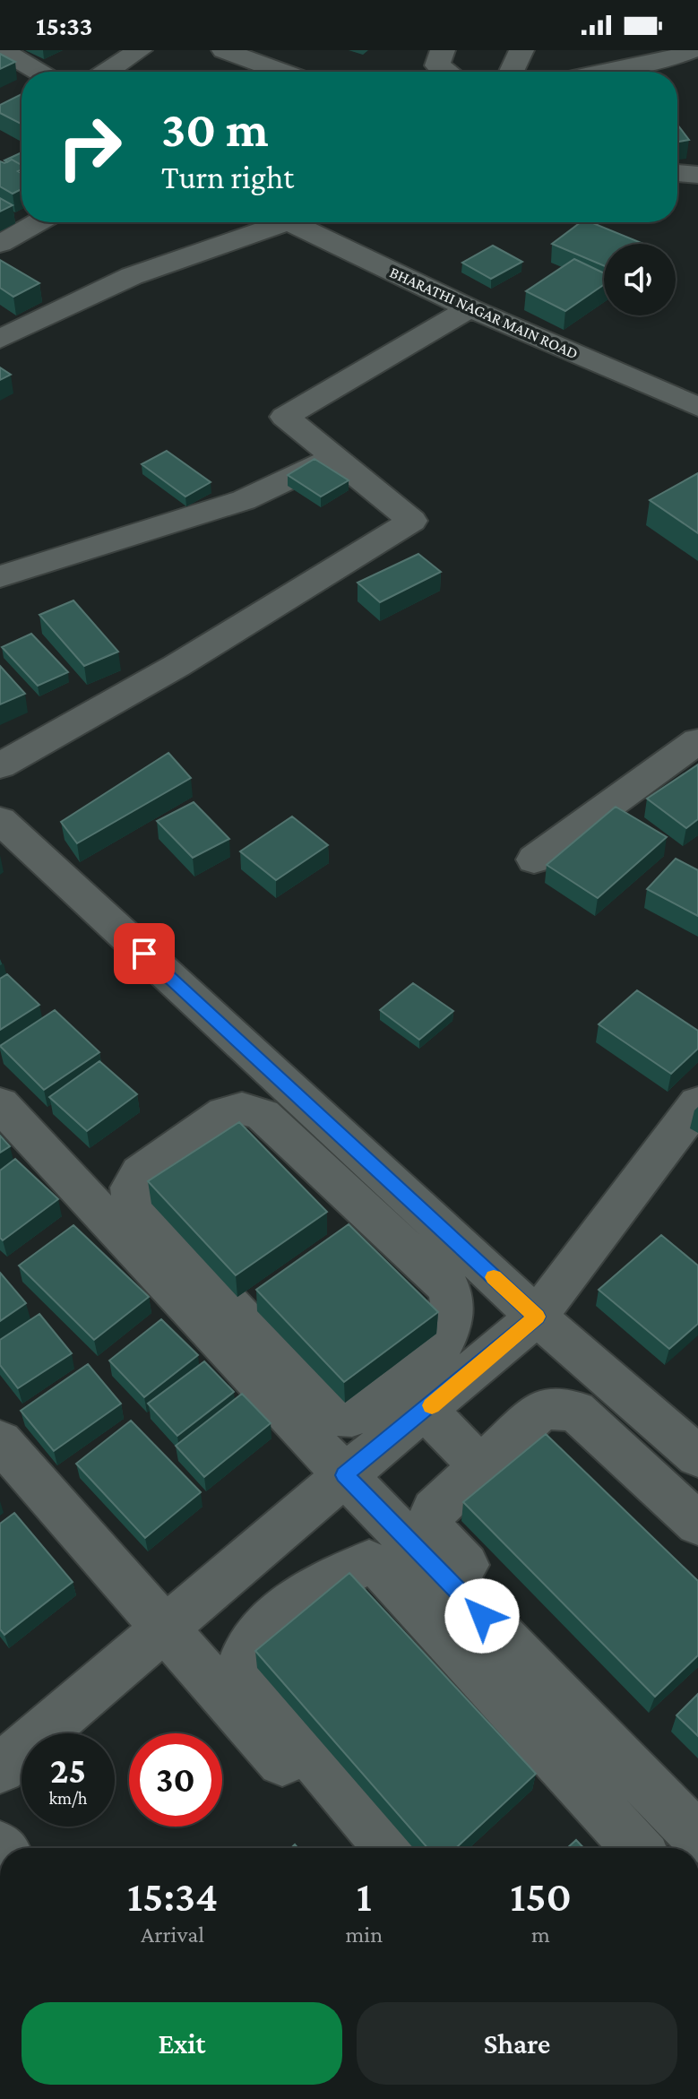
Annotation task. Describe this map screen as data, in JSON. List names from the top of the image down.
{
  "streets": {
    "street": ["BHARATHI NAGAR MAIN ROAD"]
  },
  "page": {
    "status": "15:33",
    "turn": ["30 m", "Turn right"],
    "speed": "25 km/h",
    "limit": "30",
    "eta": [
      "15:34",
      "Arrival",
      "1",
      "min",
      "150",
      "m"
    ],
    "buttons": ["Exit", "Share"]
  }
}
